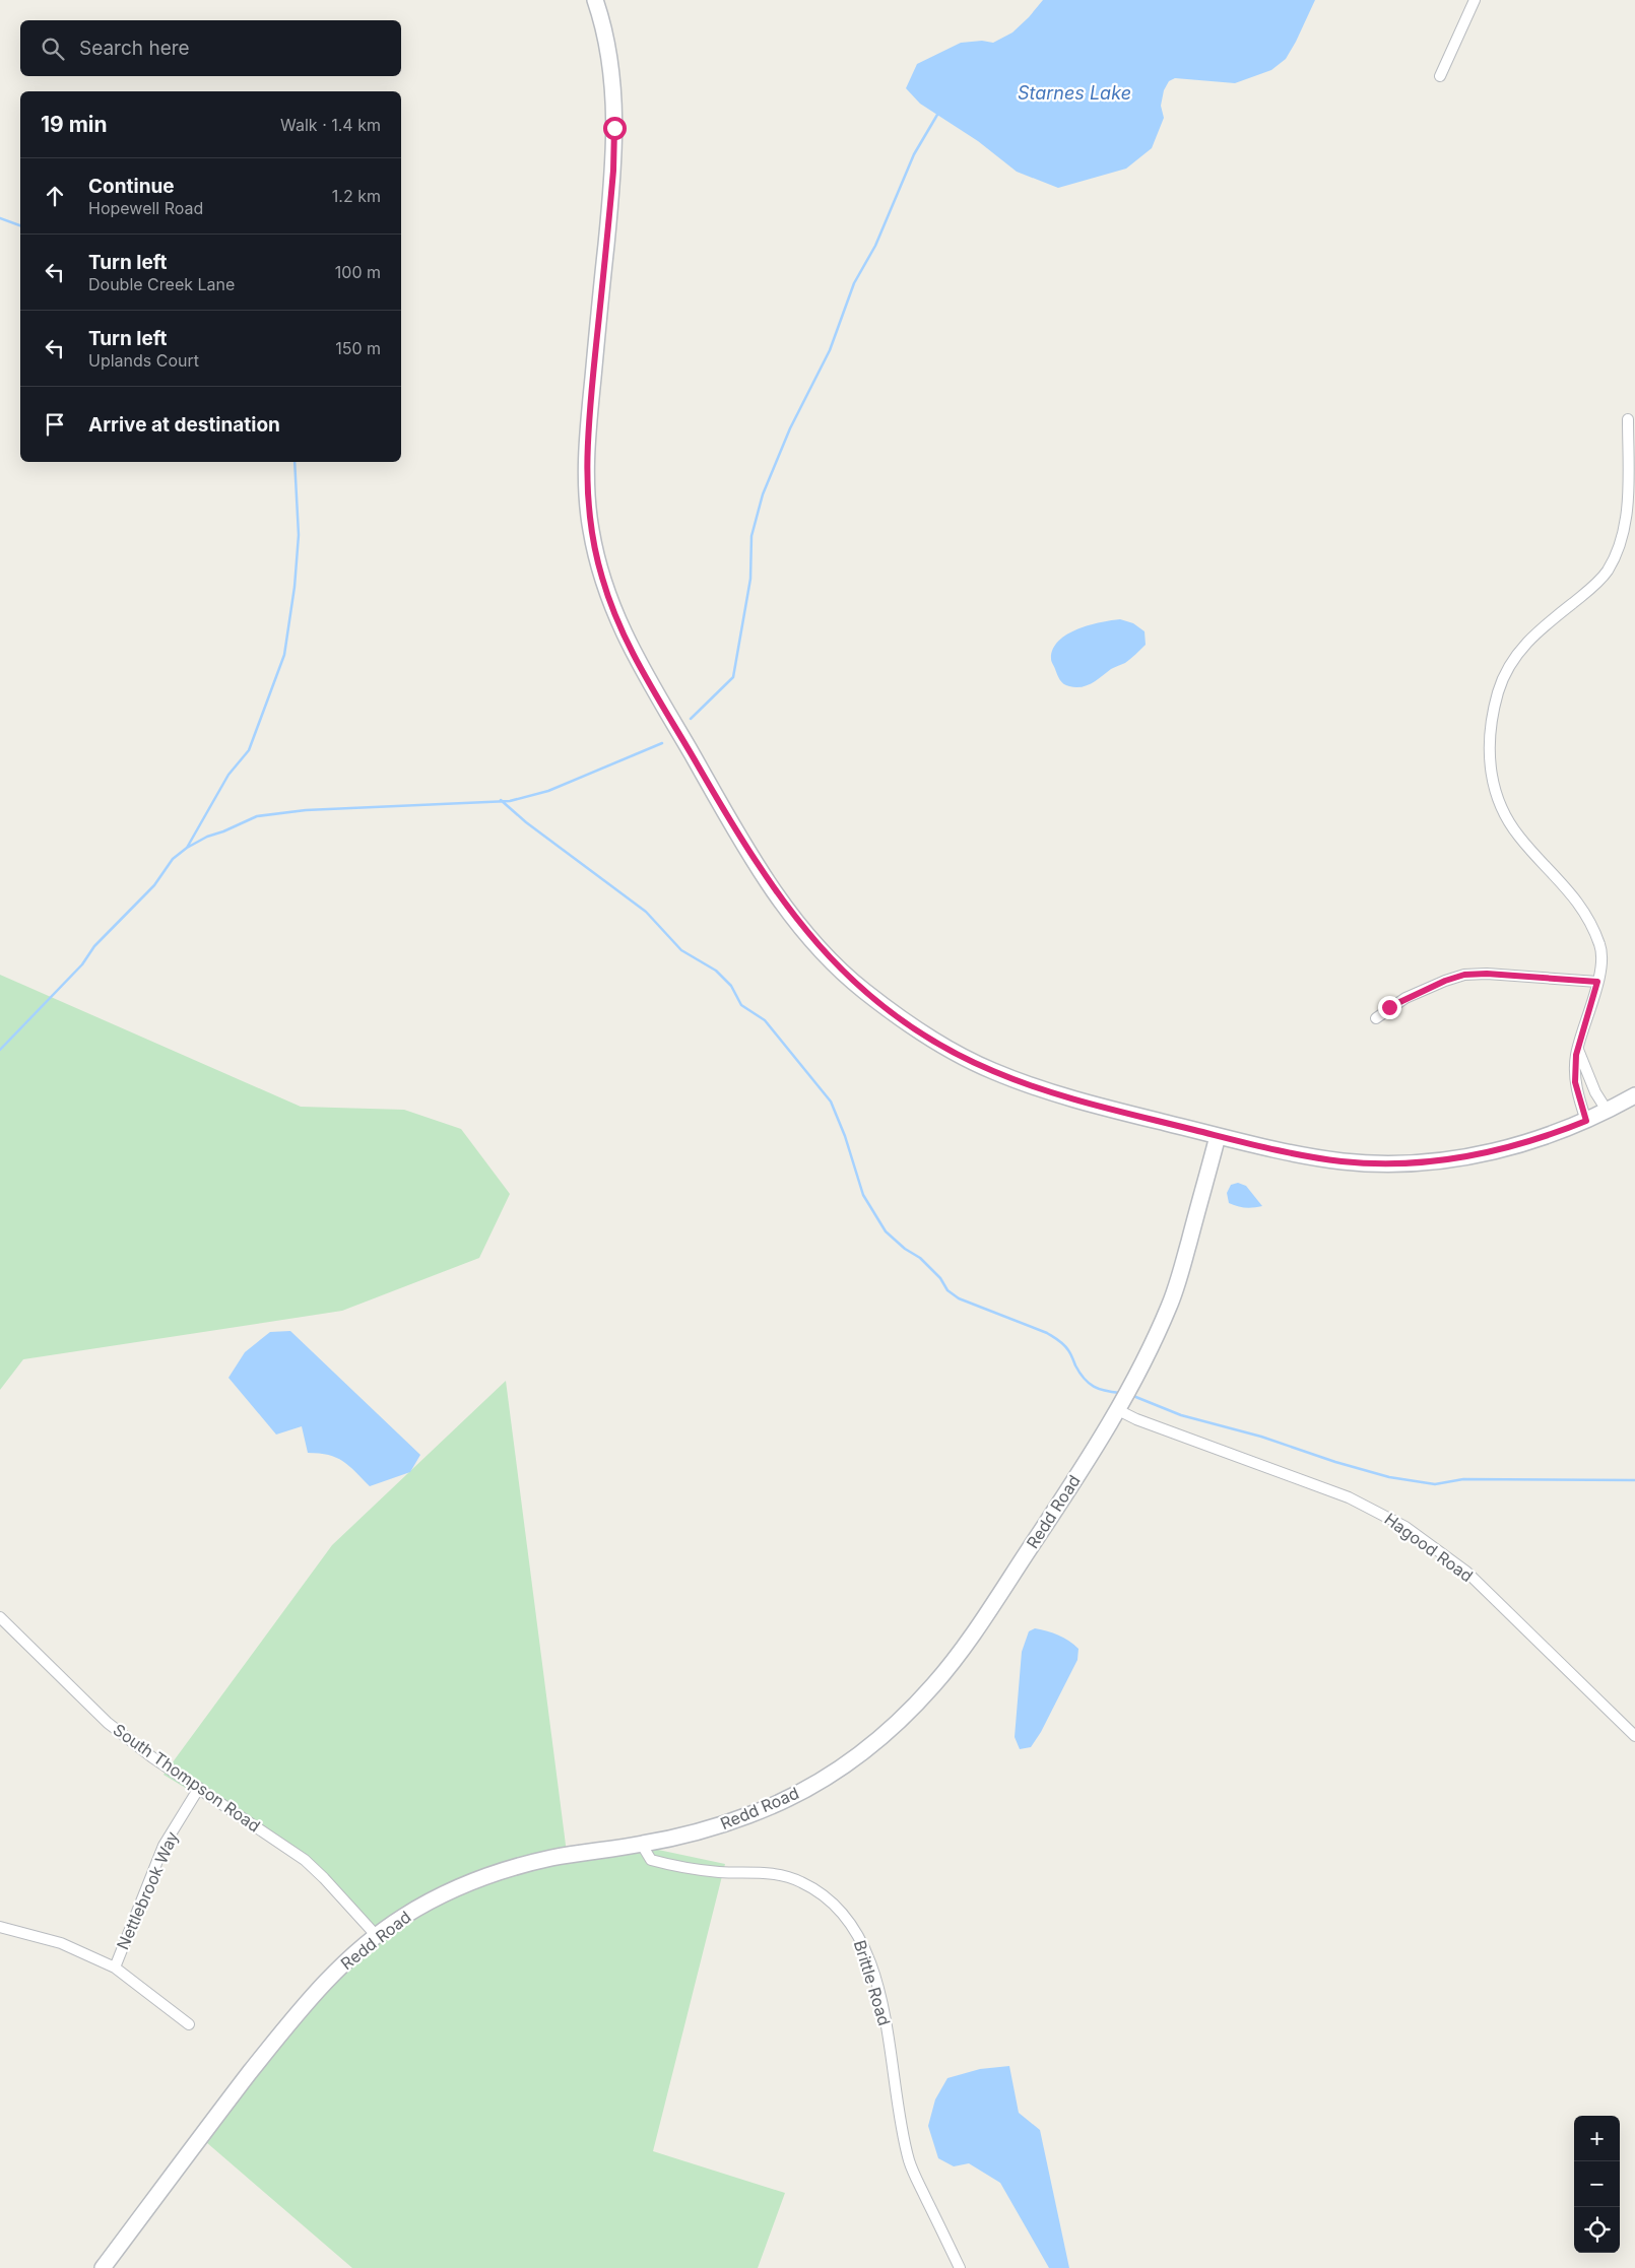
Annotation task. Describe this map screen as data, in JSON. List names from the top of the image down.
{
  "streets": {
    "street": [
      "Redd Road",
      "Hagood Road",
      "South Thompson Road",
      "Nettlebrook Way",
      "Brittle Road"
    ]
  },
  "crossings": [
    ["Redd Road", "Hagood Road"],
    ["Redd Road", "South Thompson Road"],
    ["Redd Road", "Brittle Road"],
    ["South Thompson Road", "Nettlebrook Way"]
  ],
  "water": ["Starnes Lake"],
  "page": {
    "search": "Search here",
    "heading": ["19 min", "Walk · 1.4 km"],
    "list": [
      ["Continue", "Hopewell Road", "1.2 km"],
      ["Turn left", "Double Creek Lane", "100 m"],
      ["Turn left", "Uplands Court", "150 m"],
      "Arrive at destination"
    ],
    "map_buttons": ["+", "−"]
  }
}
